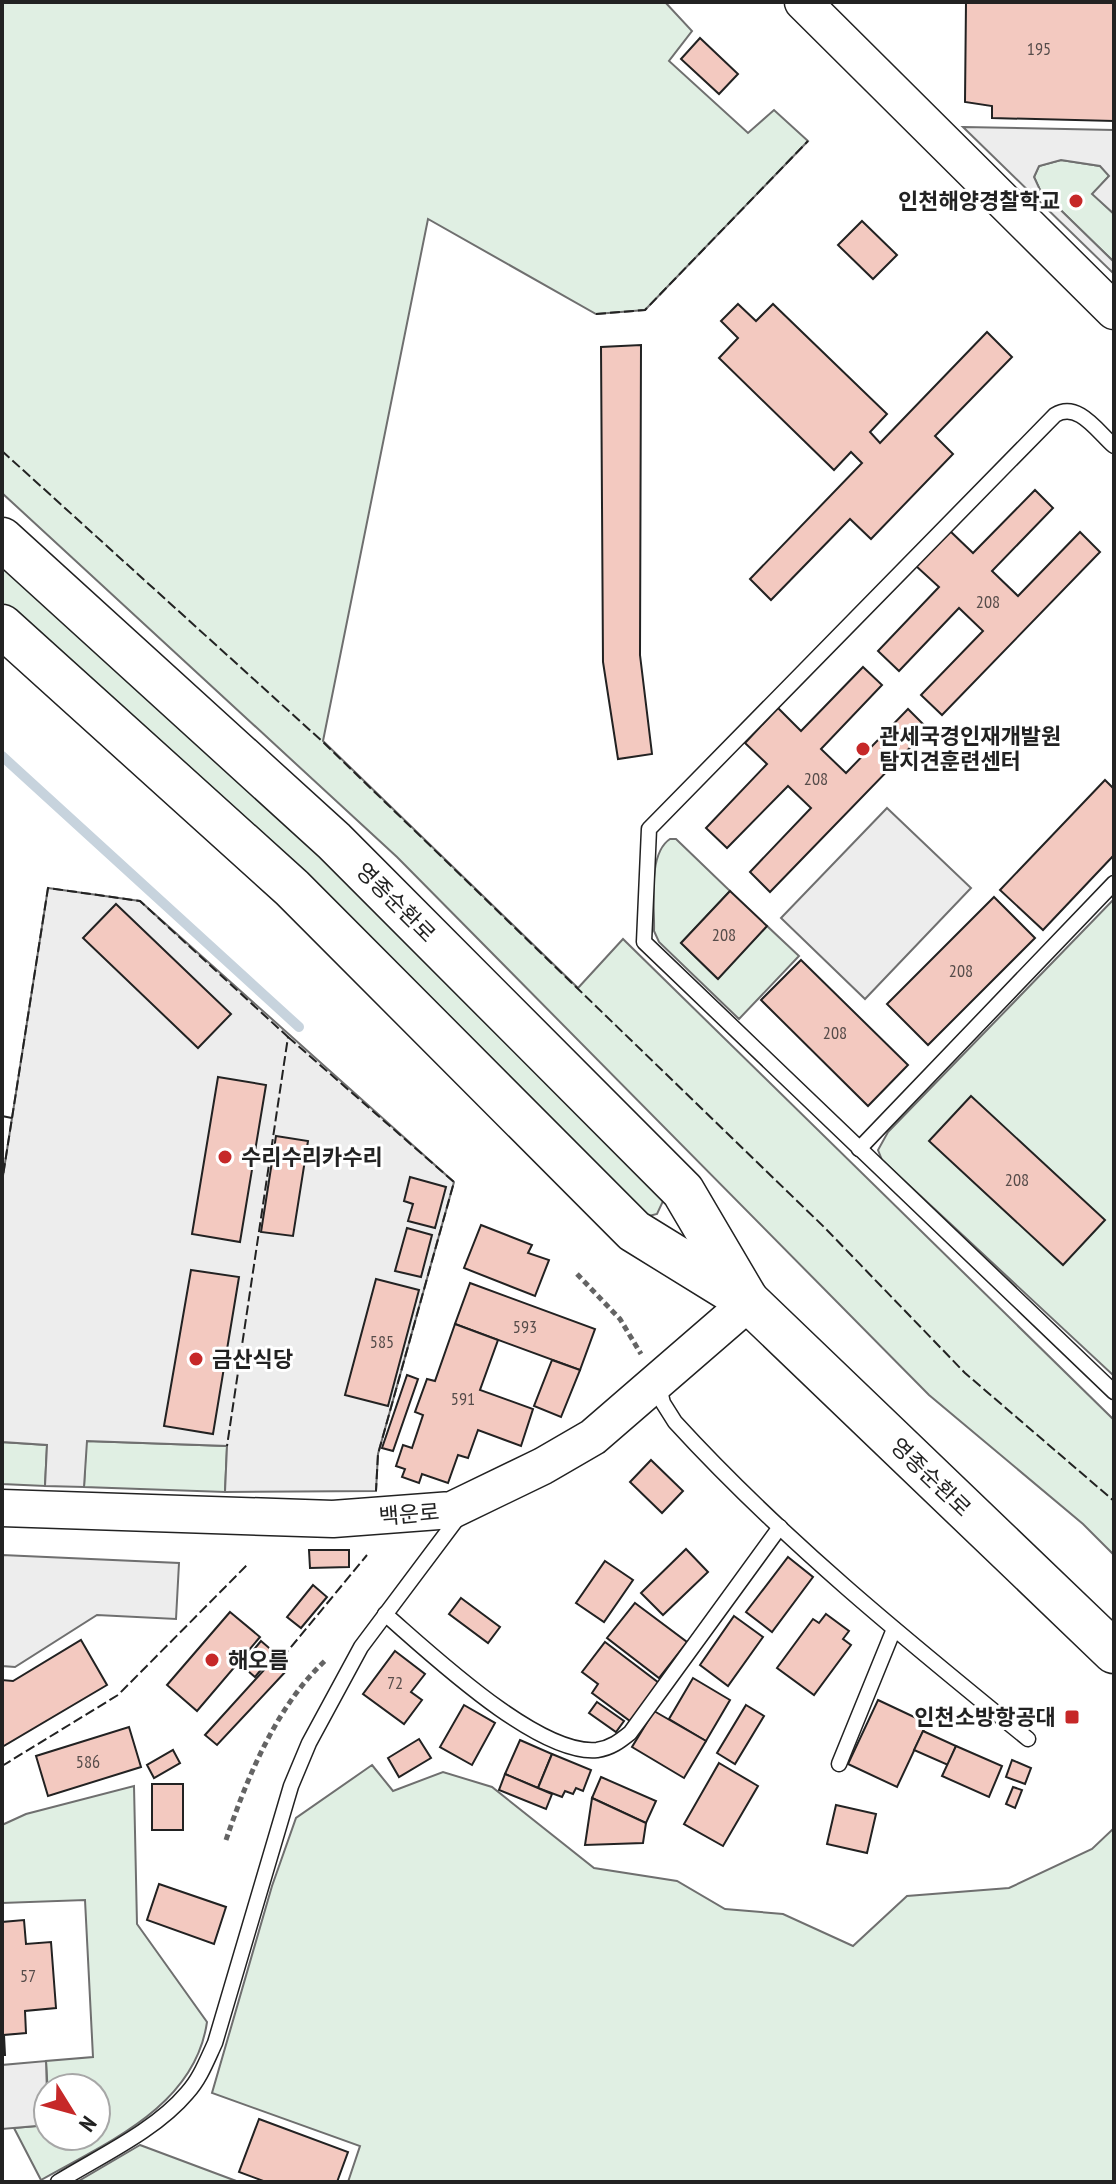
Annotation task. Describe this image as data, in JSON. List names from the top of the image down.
{
  "streets": {
    "main road": ["영종순환로"],
    "street": ["백운로"]
  },
  "crossings": [
    ["영종순환로", "백운로"]
  ],
  "places": {
    "other": [
      "인천해양경찰학교",
      "관세국경인재개발원 탐지견훈련센터",
      "수리수리카수리",
      "금산식당",
      "해오름"
    ],
    "transit": ["인천소방항공대"]
  },
  "house_numbers": [
    "195",
    "208",
    "208",
    "208",
    "208",
    "208",
    "208",
    "593",
    "585",
    "591",
    "72",
    "586",
    "57"
  ],
  "north": "bottom right"
}
